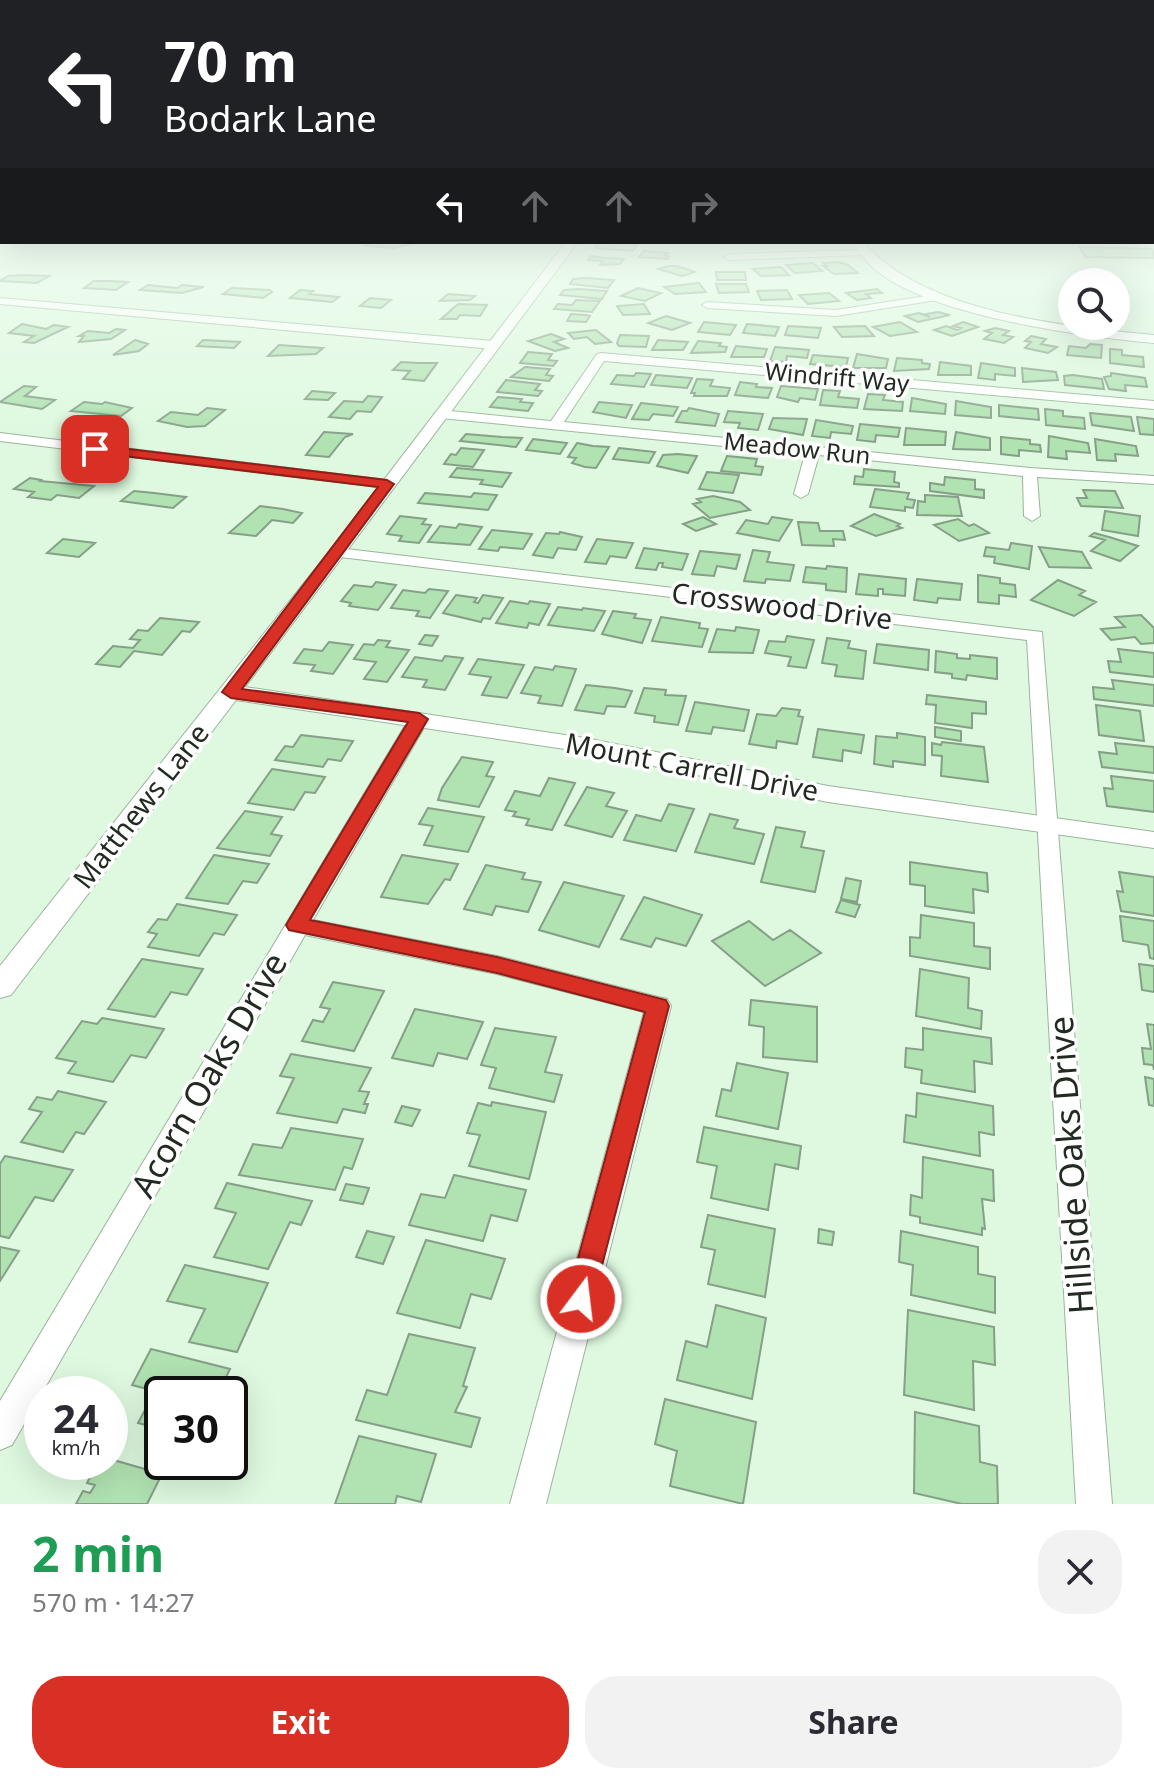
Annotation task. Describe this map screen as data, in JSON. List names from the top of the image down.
{
  "streets": {
    "street": [
      "Windrift Way",
      "Meadow Run",
      "Crosswood Drive",
      "Mount Carrell Drive",
      "Matthews Lane",
      "Acorn Oaks Drive",
      "Hillside Oaks Drive"
    ]
  },
  "crossings": [
    ["Windrift Way", "Meadow Run"],
    ["Meadow Run", "Matthews Lane"],
    ["Crosswood Drive", "Mount Carrell Drive"],
    ["Crosswood Drive", "Matthews Lane"],
    ["Crosswood Drive", "Hillside Oaks Drive"],
    ["Mount Carrell Drive", "Matthews Lane"],
    ["Mount Carrell Drive", "Acorn Oaks Drive"],
    ["Mount Carrell Drive", "Hillside Oaks Drive"]
  ],
  "page": {
    "turn": ["70 m", "Bodark Lane"],
    "speed": "24 km/h",
    "limit": "30",
    "heading": ["2 min", "570 m · 14:27"],
    "buttons": ["Exit", "Share"]
  }
}
